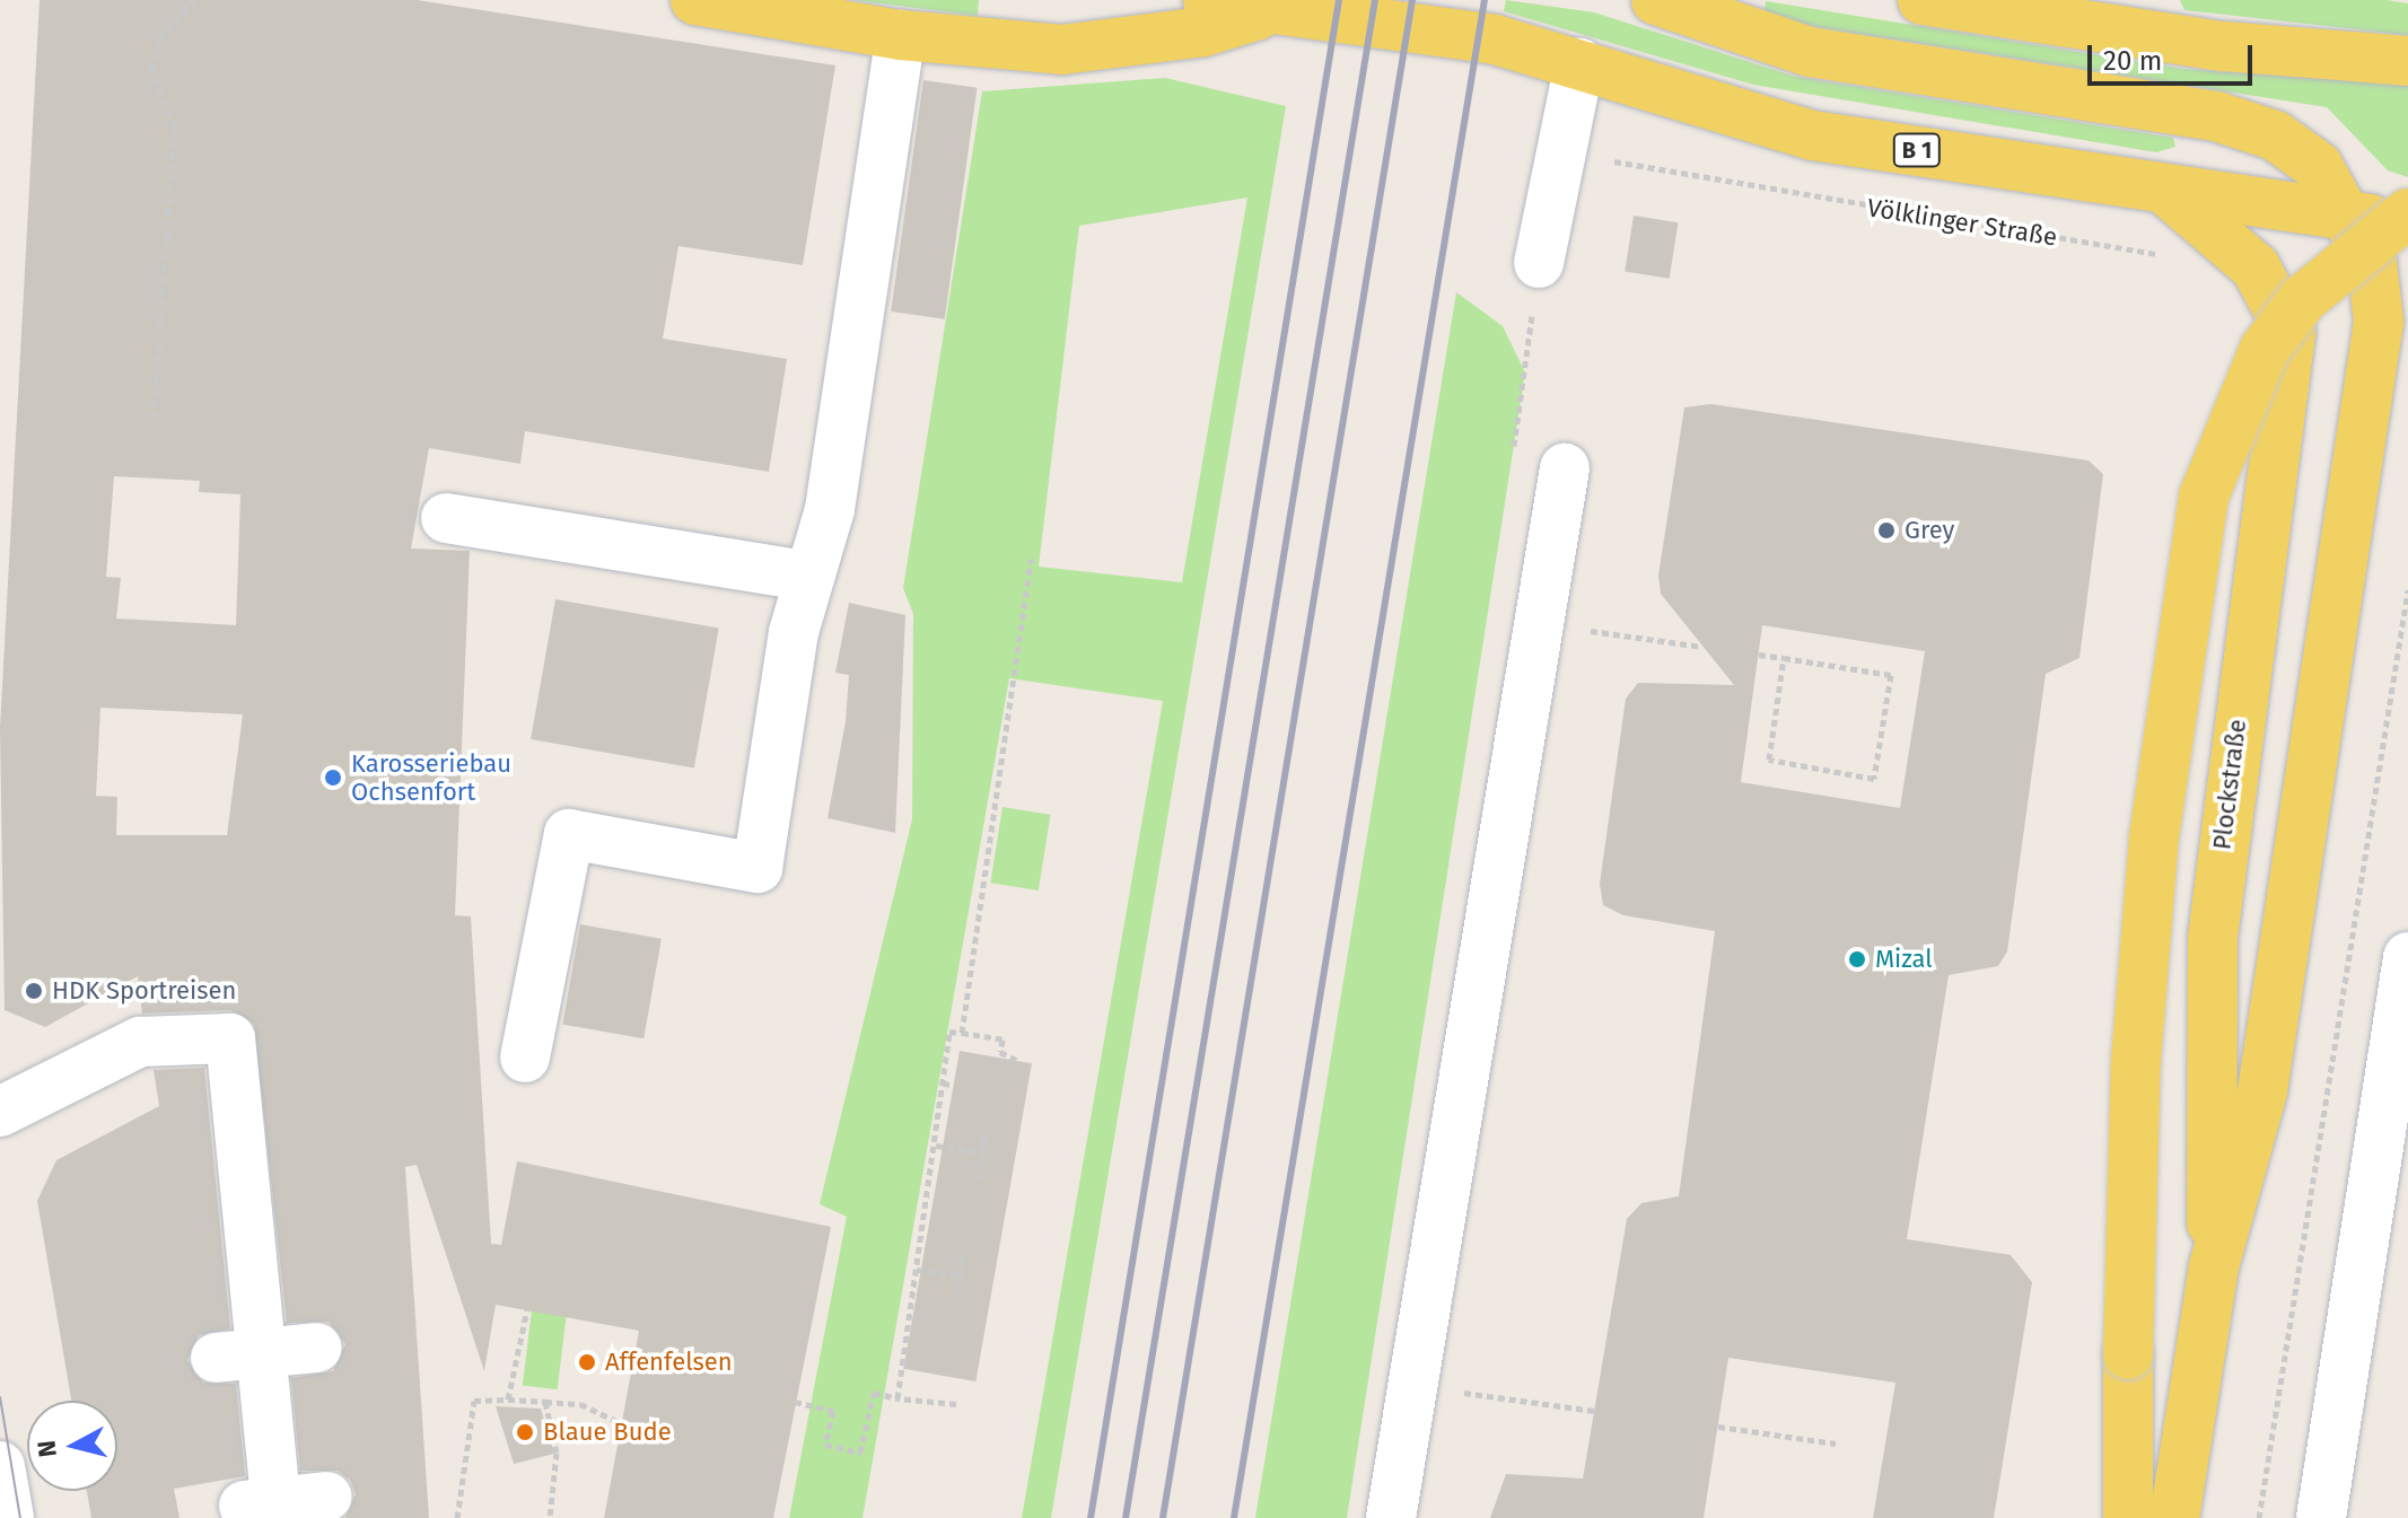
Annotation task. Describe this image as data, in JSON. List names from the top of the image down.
{
  "streets": {
    "main road": ["B 1", "Plockstraße"],
    "path": ["Völklinger Straße"]
  },
  "crossings": [
    ["B 1", "Plockstraße"]
  ],
  "places": [
    "Grey",
    "Karosseriebau Ochsenfort",
    "Mizal",
    "HDK Sportreisen",
    "Affenfelsen",
    "Blaue Bude"
  ],
  "scale_bar": "20 m",
  "north": "left"
}
